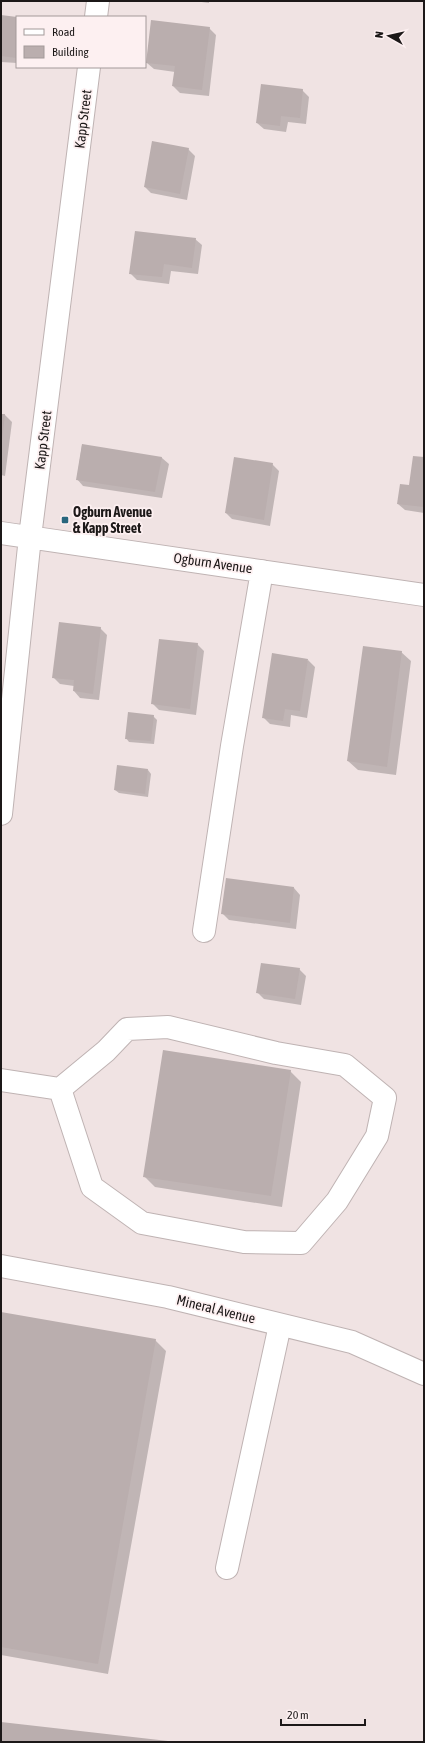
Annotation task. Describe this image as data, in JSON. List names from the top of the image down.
{
  "streets": {
    "street": ["Kapp Street", "Ogburn Avenue", "Mineral Avenue"]
  },
  "crossings": [
    ["Kapp Street", "Ogburn Avenue"]
  ],
  "places": {
    "transit": ["Ogburn Avenue & Kapp Street"]
  },
  "legend": ["Road", "Building"],
  "scale_bar": "20 m",
  "north": "left"
}
